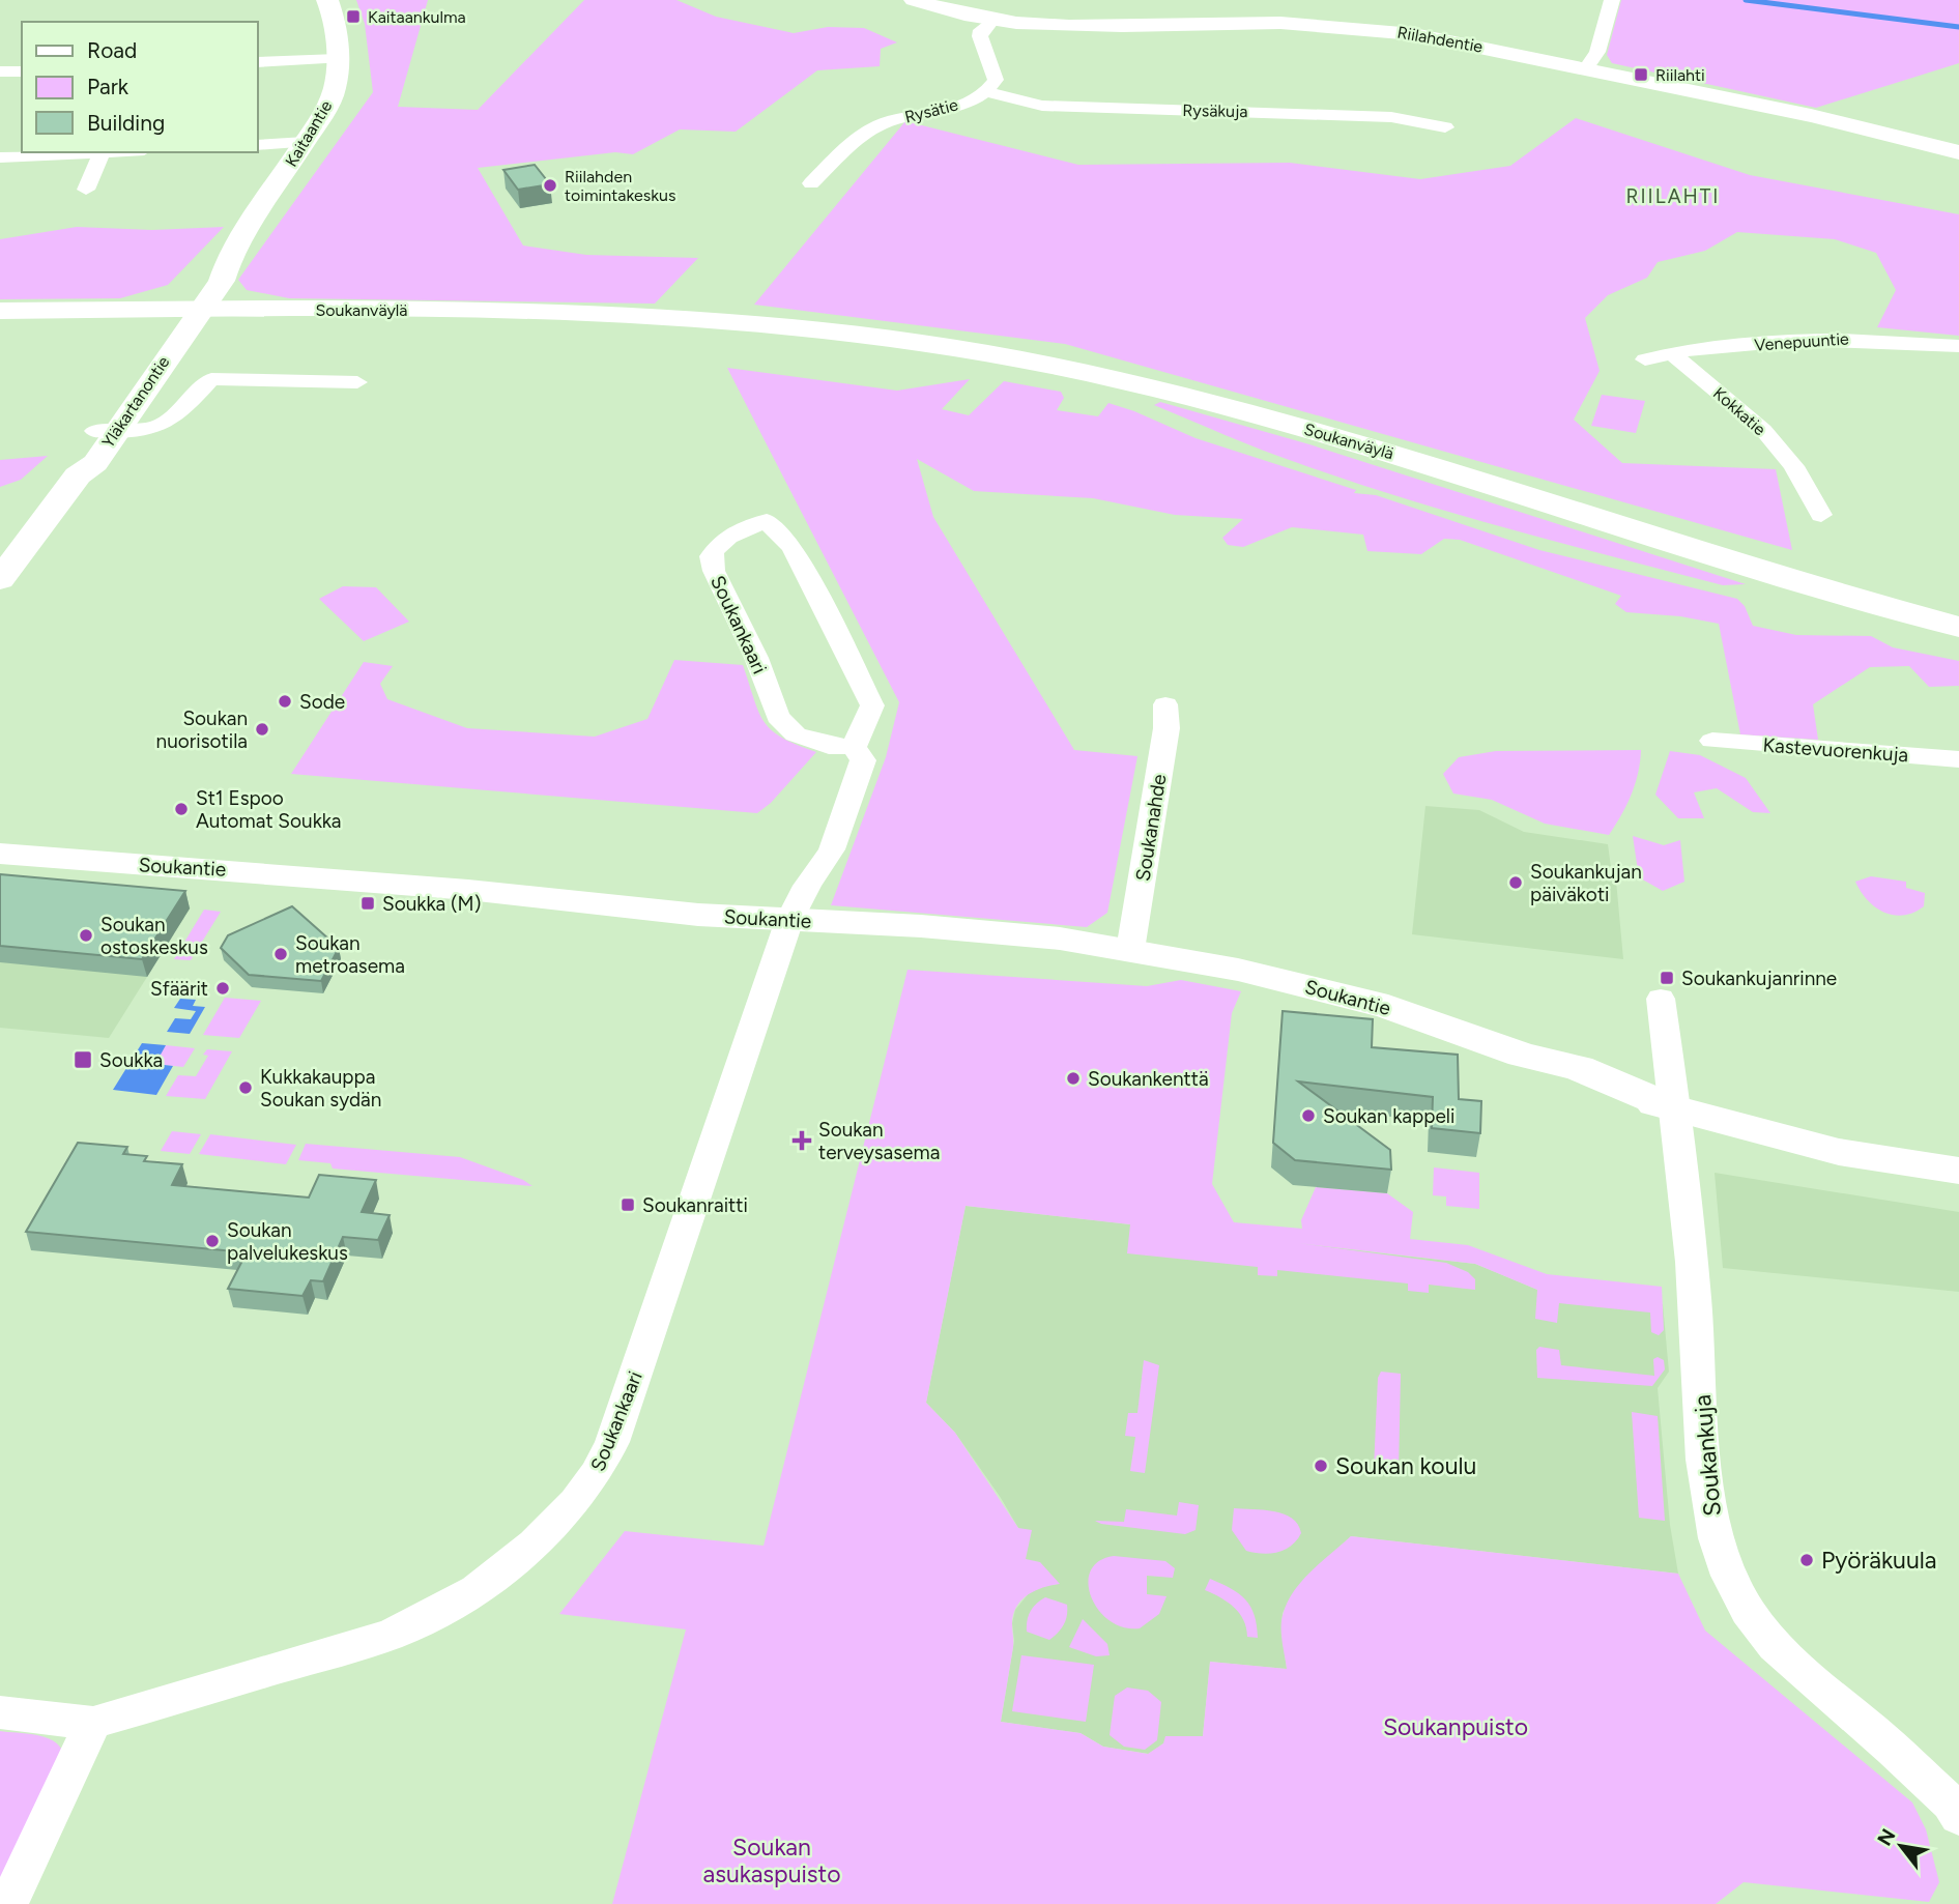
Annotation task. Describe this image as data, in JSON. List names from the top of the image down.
{
  "streets": {
    "main road": ["Kaitaantie", "Soukanväylä", "Yläkartanontie"],
    "street": [
      "Riilahdentie",
      "Rysätie",
      "Rysäkuja",
      "Venepuuntie",
      "Kokkatie",
      "Soukankaari",
      "Kastevuorenkuja",
      "Soukanahde",
      "Soukantie",
      "Soukankuja"
    ]
  },
  "crossings": [
    ["Rysätie", "Rysäkuja"],
    ["Kaitaantie", "Soukanväylä"],
    ["Kaitaantie", "Yläkartanontie"],
    ["Soukanväylä", "Yläkartanontie"],
    ["Venepuuntie", "Kokkatie"],
    ["Soukankaari", "Soukantie"],
    ["Soukanahde", "Soukantie"],
    ["Soukantie", "Soukankuja"]
  ],
  "districts": ["RIILAHTI"],
  "parks": ["Soukanpuisto", "Soukan asukaspuisto"],
  "places": {
    "transit": [
      "Kaitaankulma",
      "Riilahti",
      "Soukka (M)",
      "Soukankujanrinne",
      "Soukka",
      "Soukanraitti"
    ],
    "other": [
      "Riilahden toimintakeskus",
      "Sode",
      "Soukan nuorisotila",
      "St1 Espoo Automat Soukka",
      "Soukankujan päiväkoti",
      "Soukan ostoskeskus",
      "Soukan metroasema",
      "Sfäärit",
      "Soukankenttä",
      "Kukkakauppa Soukan sydän",
      "Soukan kappeli",
      "Soukan palvelukeskus",
      "Soukan koulu",
      "Pyöräkuula"
    ],
    "health": ["Soukan terveysasema"]
  },
  "legend": ["Road", "Park", "Building"],
  "north": "top left"
}
